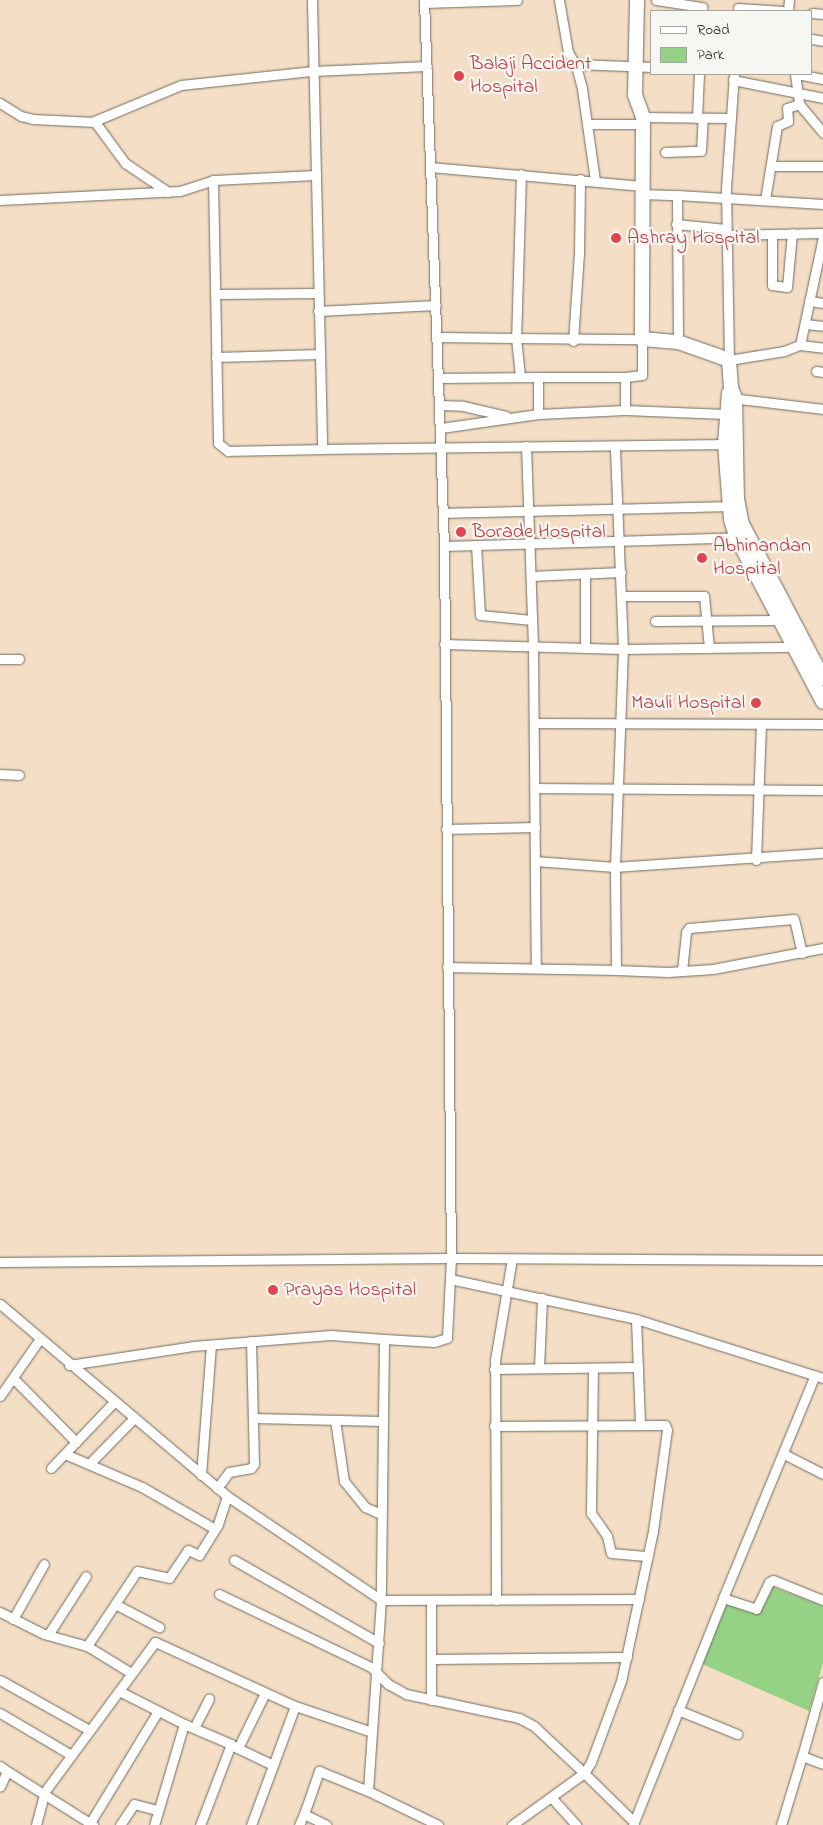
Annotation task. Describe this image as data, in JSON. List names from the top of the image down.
{
  "places": [
    "Balaji Accident Hospital",
    "Ashray Hospital",
    "Borade Hospital",
    "Abhinandan Hospital",
    "Mauli Hospital",
    "Prayas Hospital"
  ],
  "legend": ["Road", "Park"]
}
